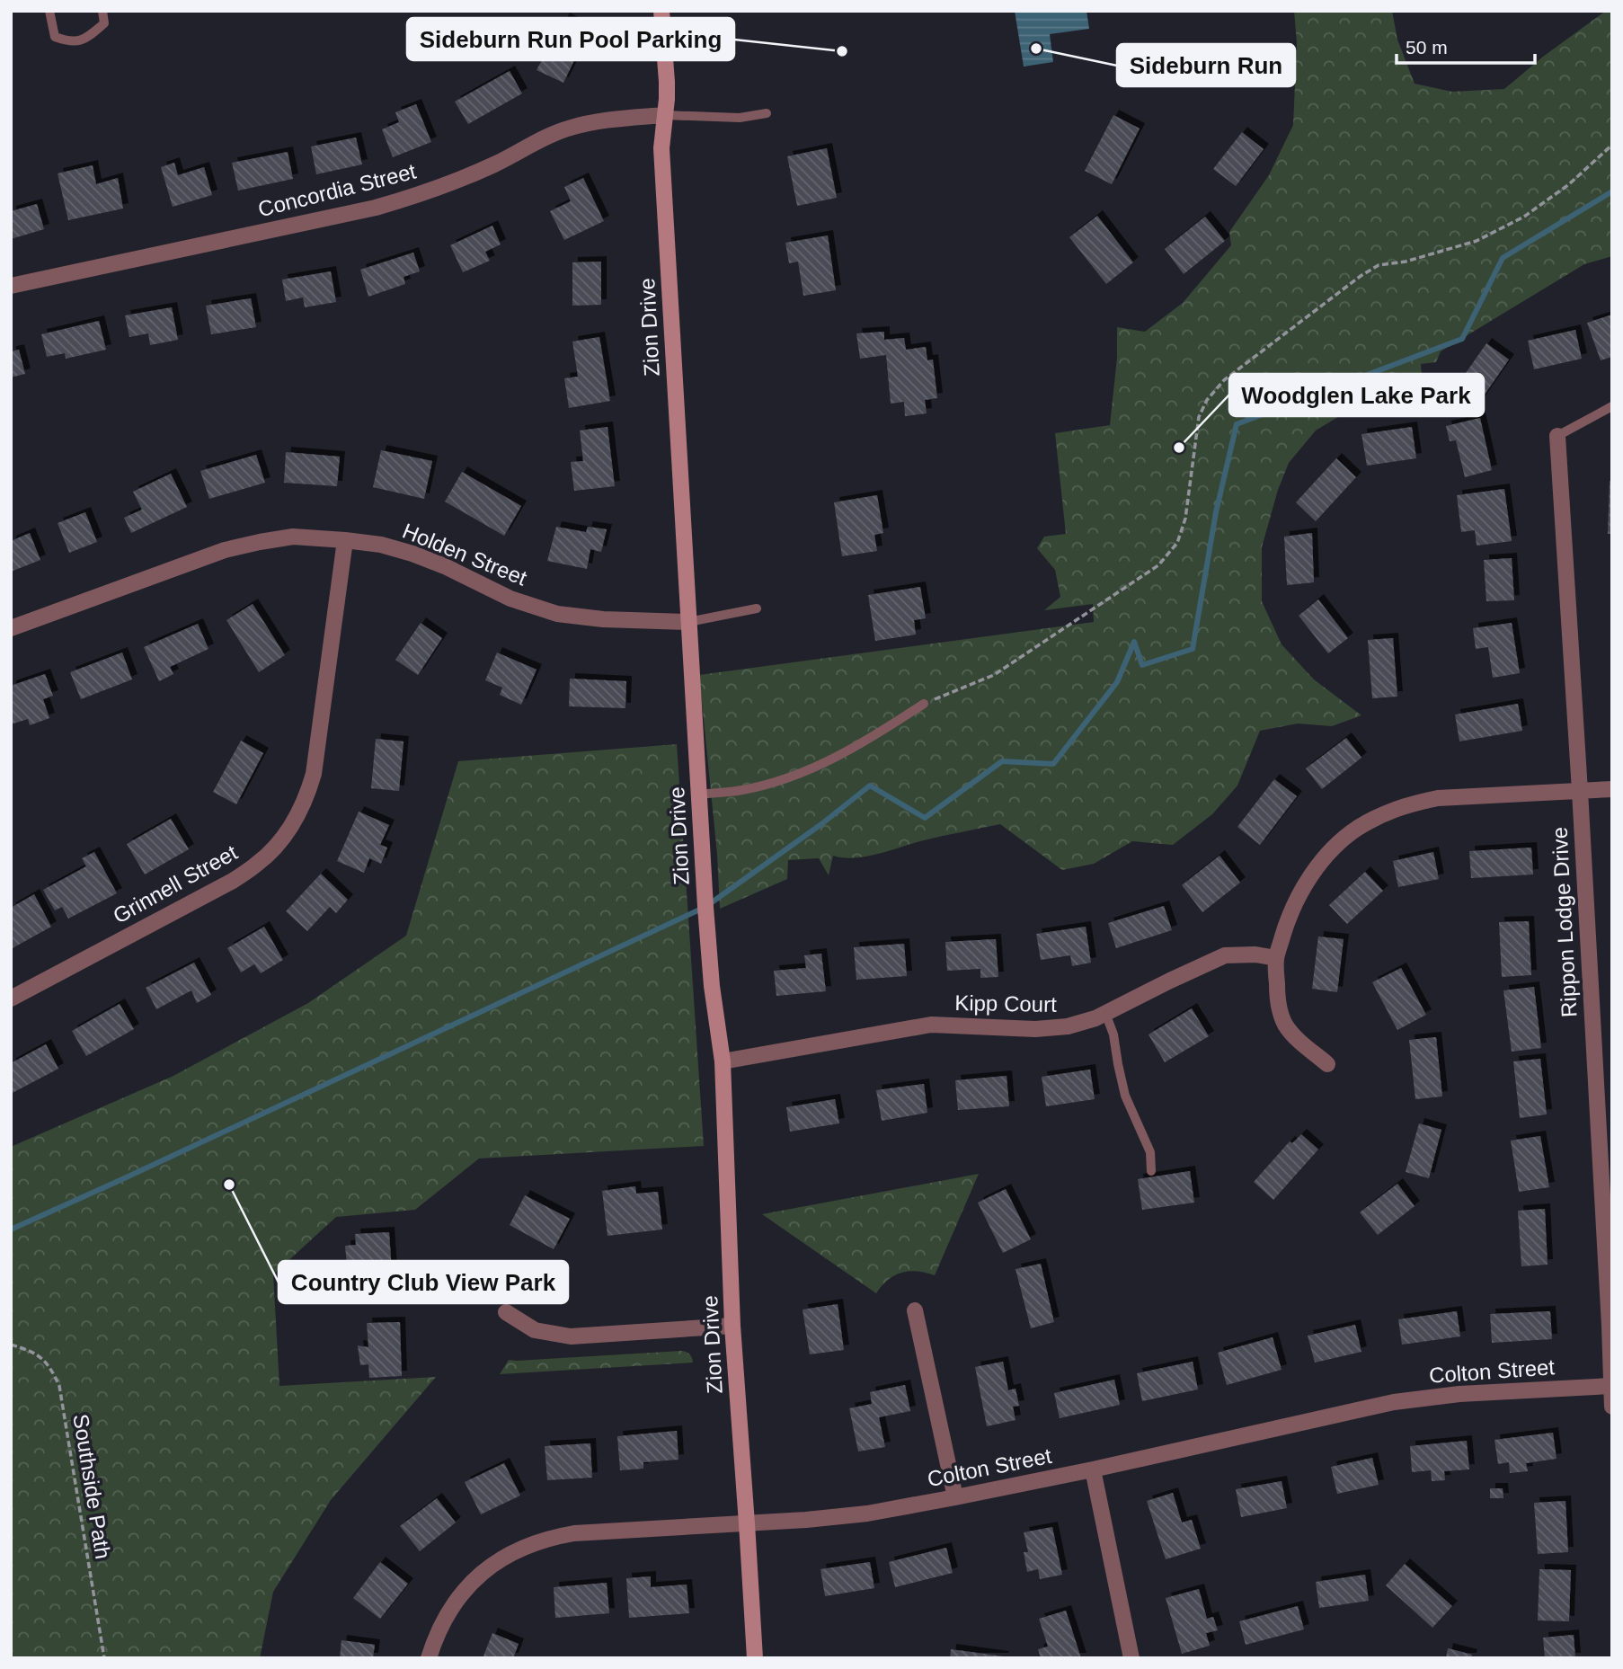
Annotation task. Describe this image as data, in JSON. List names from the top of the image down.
{
  "streets": {
    "main road": ["Zion Drive"],
    "street": [
      "Concordia Street",
      "Holden Street",
      "Grinnell Street",
      "Rippon Lodge Drive",
      "Kipp Court",
      "Colton Street"
    ],
    "path": ["Southside Path"]
  },
  "crossings": [
    ["Concordia Street", "Zion Drive"],
    ["Zion Drive", "Holden Street"],
    ["Zion Drive", "Kipp Court"],
    ["Zion Drive", "Colton Street"],
    ["Holden Street", "Grinnell Street"],
    ["Rippon Lodge Drive", "Colton Street"]
  ],
  "places": [
    "Sideburn Run",
    "Sideburn Run Pool Parking",
    "Woodglen Lake Park",
    "Country Club View Park"
  ],
  "scale_bar": "50 m"
}
